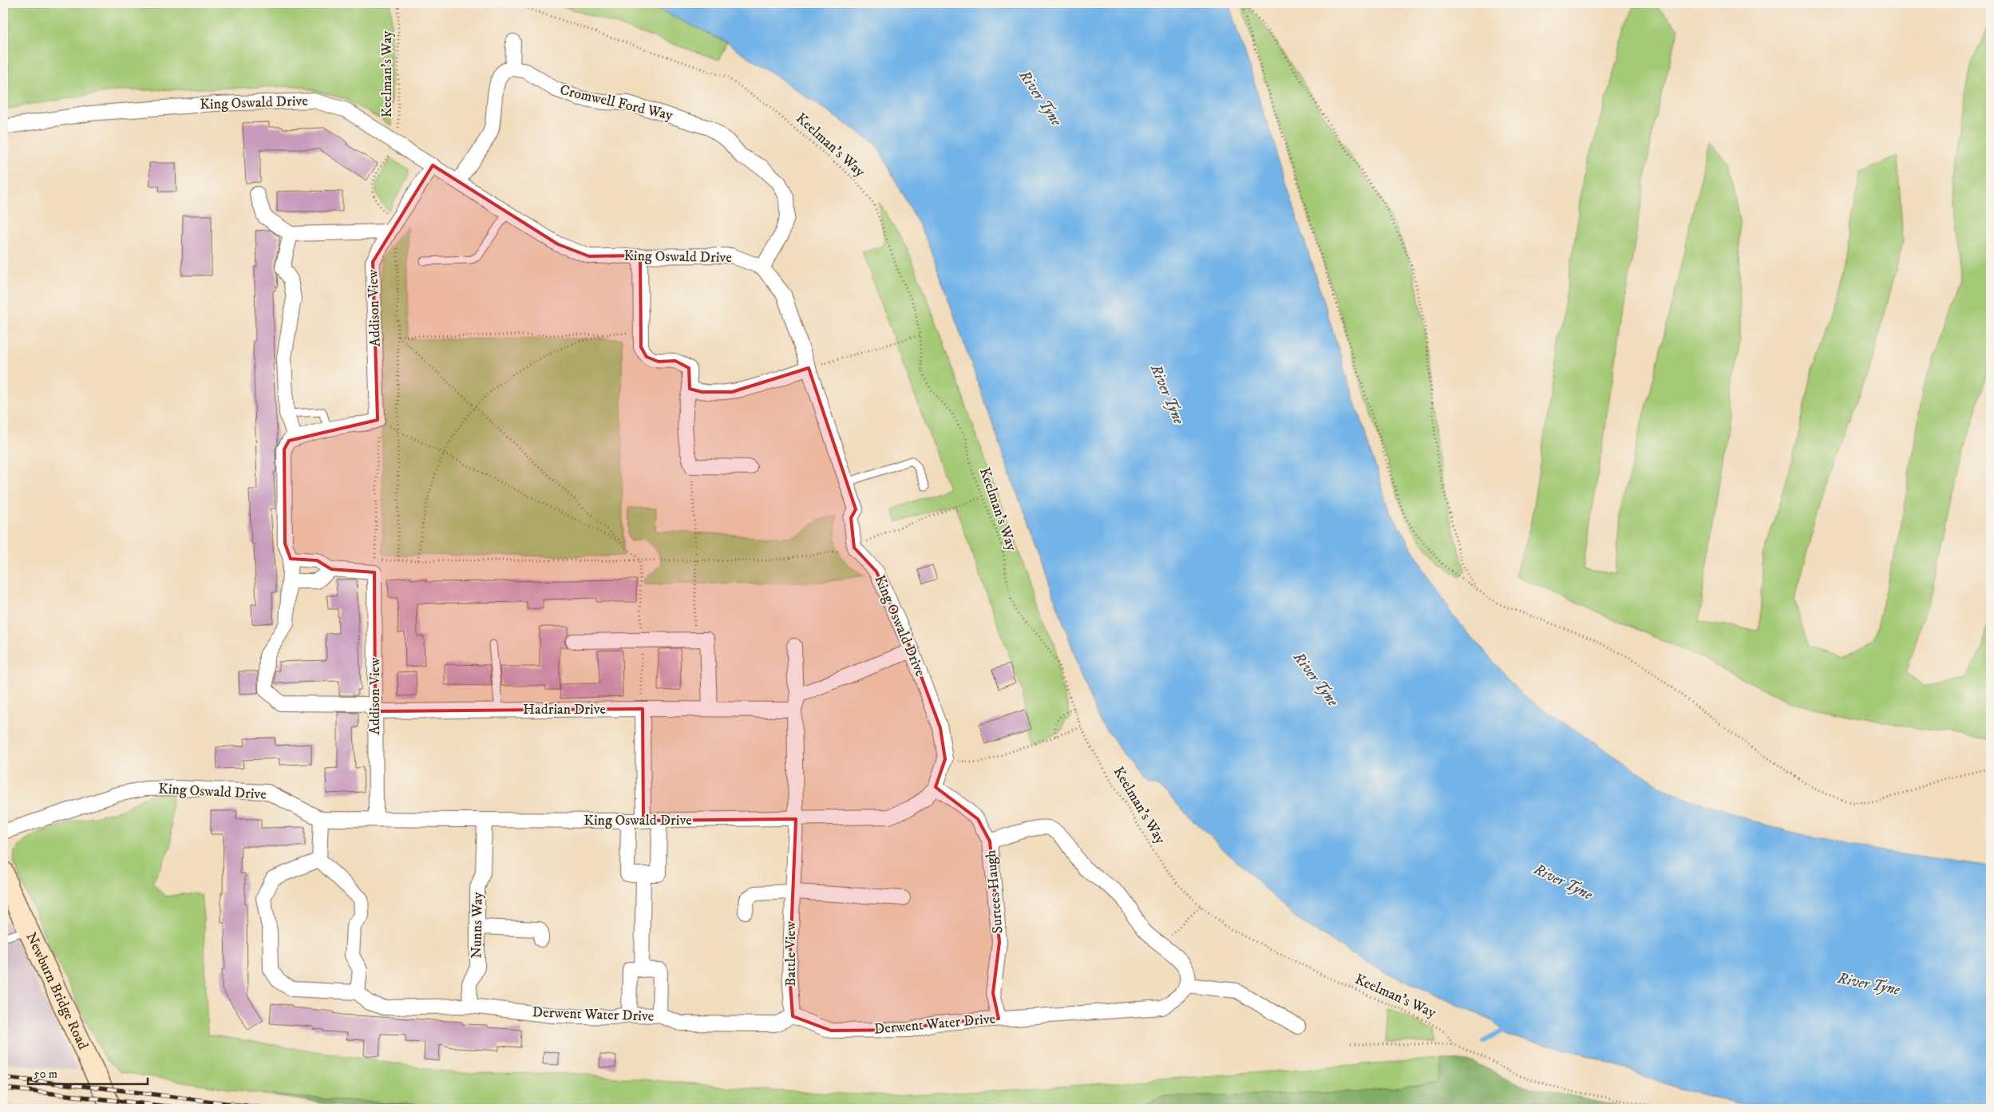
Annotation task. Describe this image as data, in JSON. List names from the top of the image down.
{
  "streets": {
    "street": [
      "King Oswald Drive",
      "Cromwell Ford Way",
      "Addison View",
      "Hadrian Drive",
      "Surtees Haugh",
      "Nunns Way",
      "Battle View",
      "Newburn Bridge Road",
      "Derwent Water Drive"
    ],
    "path": ["Keelman's Way"]
  },
  "crossings": [
    ["Keelman's Way", "King Oswald Drive"],
    ["King Oswald Drive", "Cromwell Ford Way"],
    ["King Oswald Drive", "Addison View"],
    ["King Oswald Drive", "Surtees Haugh"],
    ["King Oswald Drive", "Nunns Way"],
    ["King Oswald Drive", "Battle View"],
    ["Addison View", "Hadrian Drive"],
    ["Hadrian Drive", "Battle View"],
    ["Surtees Haugh", "Derwent Water Drive"],
    ["Nunns Way", "Derwent Water Drive"],
    ["Battle View", "Derwent Water Drive"]
  ],
  "water": ["River Tyne"],
  "scale_bar": "50 m"
}
